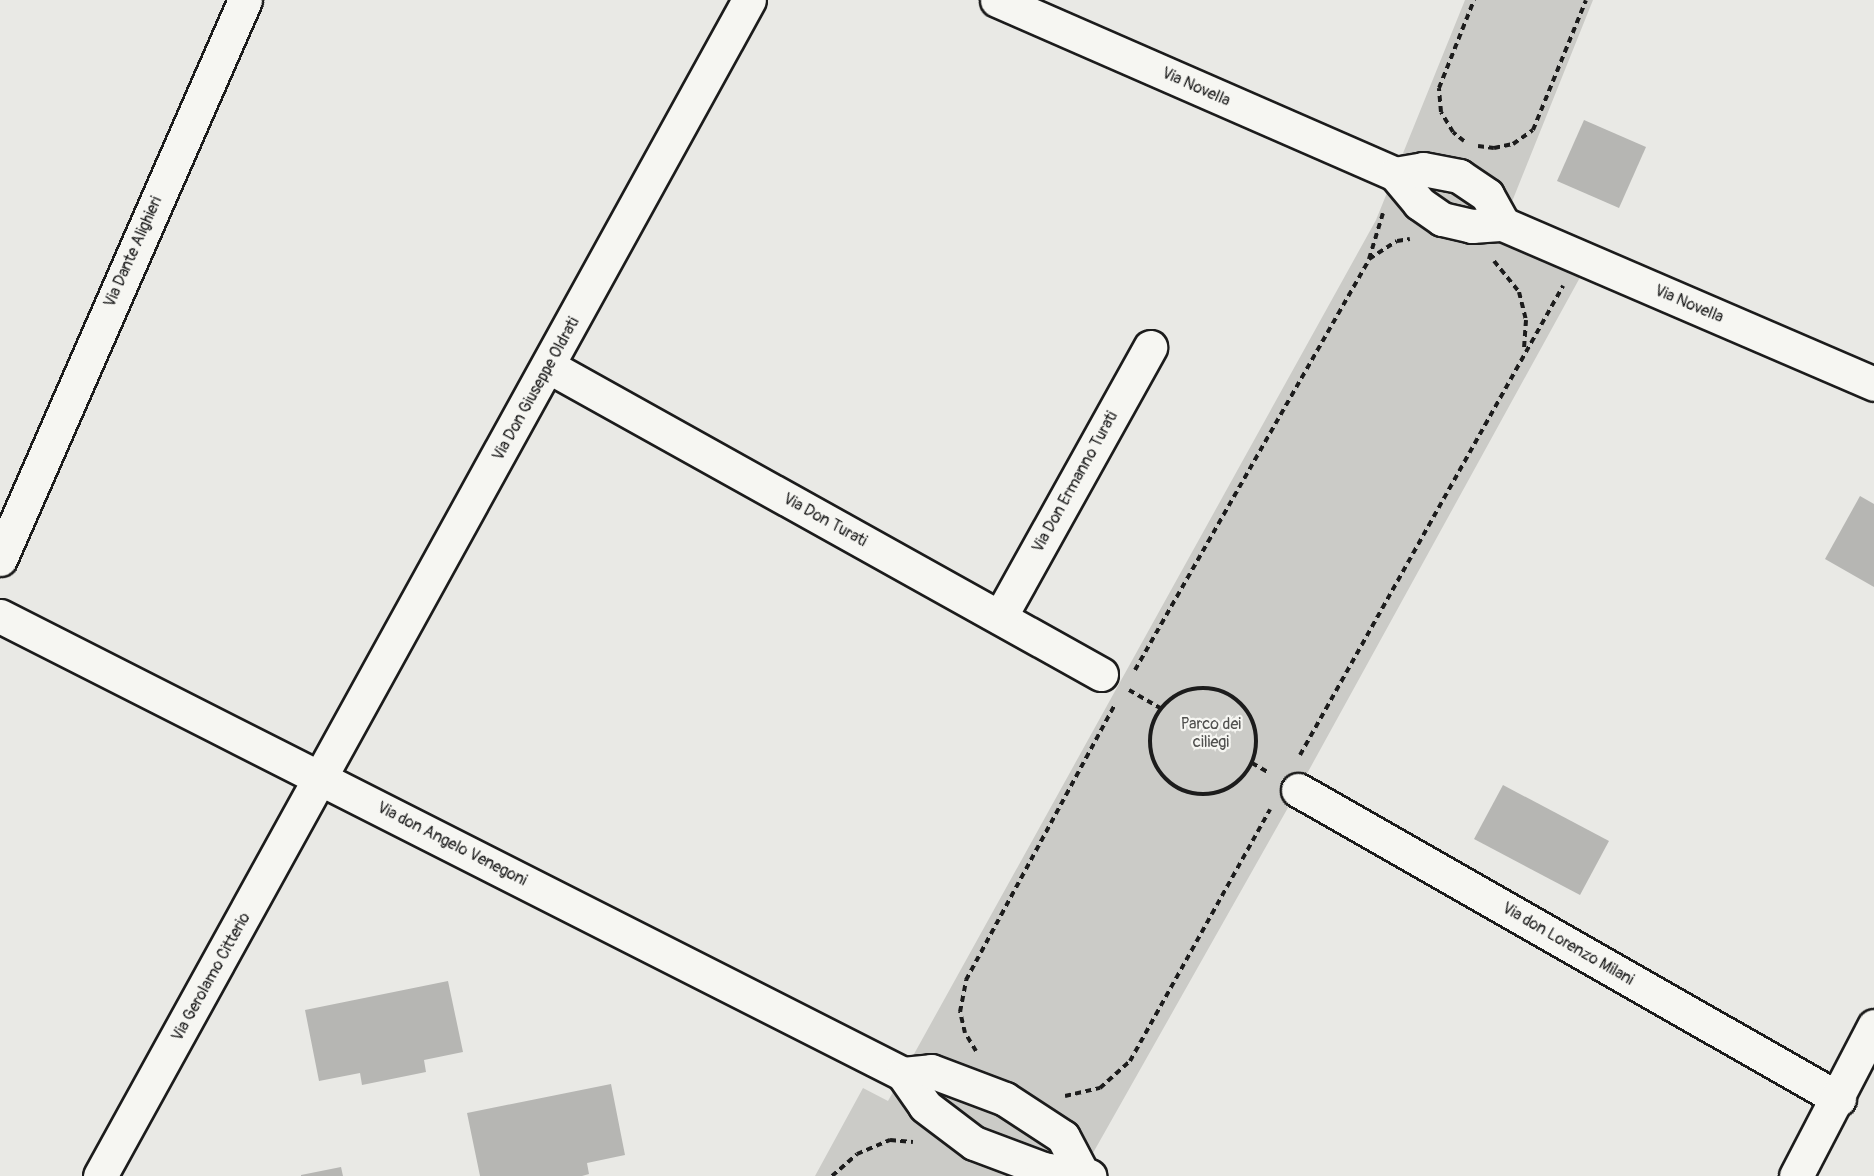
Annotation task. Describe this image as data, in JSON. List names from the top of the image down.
{
  "streets": {
    "street": [
      "Via Novella",
      "Via Dante Alighieri",
      "Via Don Giuseppe Oldrati",
      "Via Don Ermanno Turati",
      "Via Don Turati",
      "Via don Angelo Venegoni",
      "Via don Lorenzo Milani",
      "Via Gerolamo Citterio"
    ]
  },
  "crossings": [
    ["Via Don Giuseppe Oldrati", "Via Don Turati"],
    ["Via Don Giuseppe Oldrati", "Via don Angelo Venegoni"],
    ["Via Don Giuseppe Oldrati", "Via Gerolamo Citterio"],
    ["Via Don Ermanno Turati", "Via Don Turati"],
    ["Via don Angelo Venegoni", "Via Gerolamo Citterio"]
  ],
  "parks": ["Parco dei ciliegi"]
}
